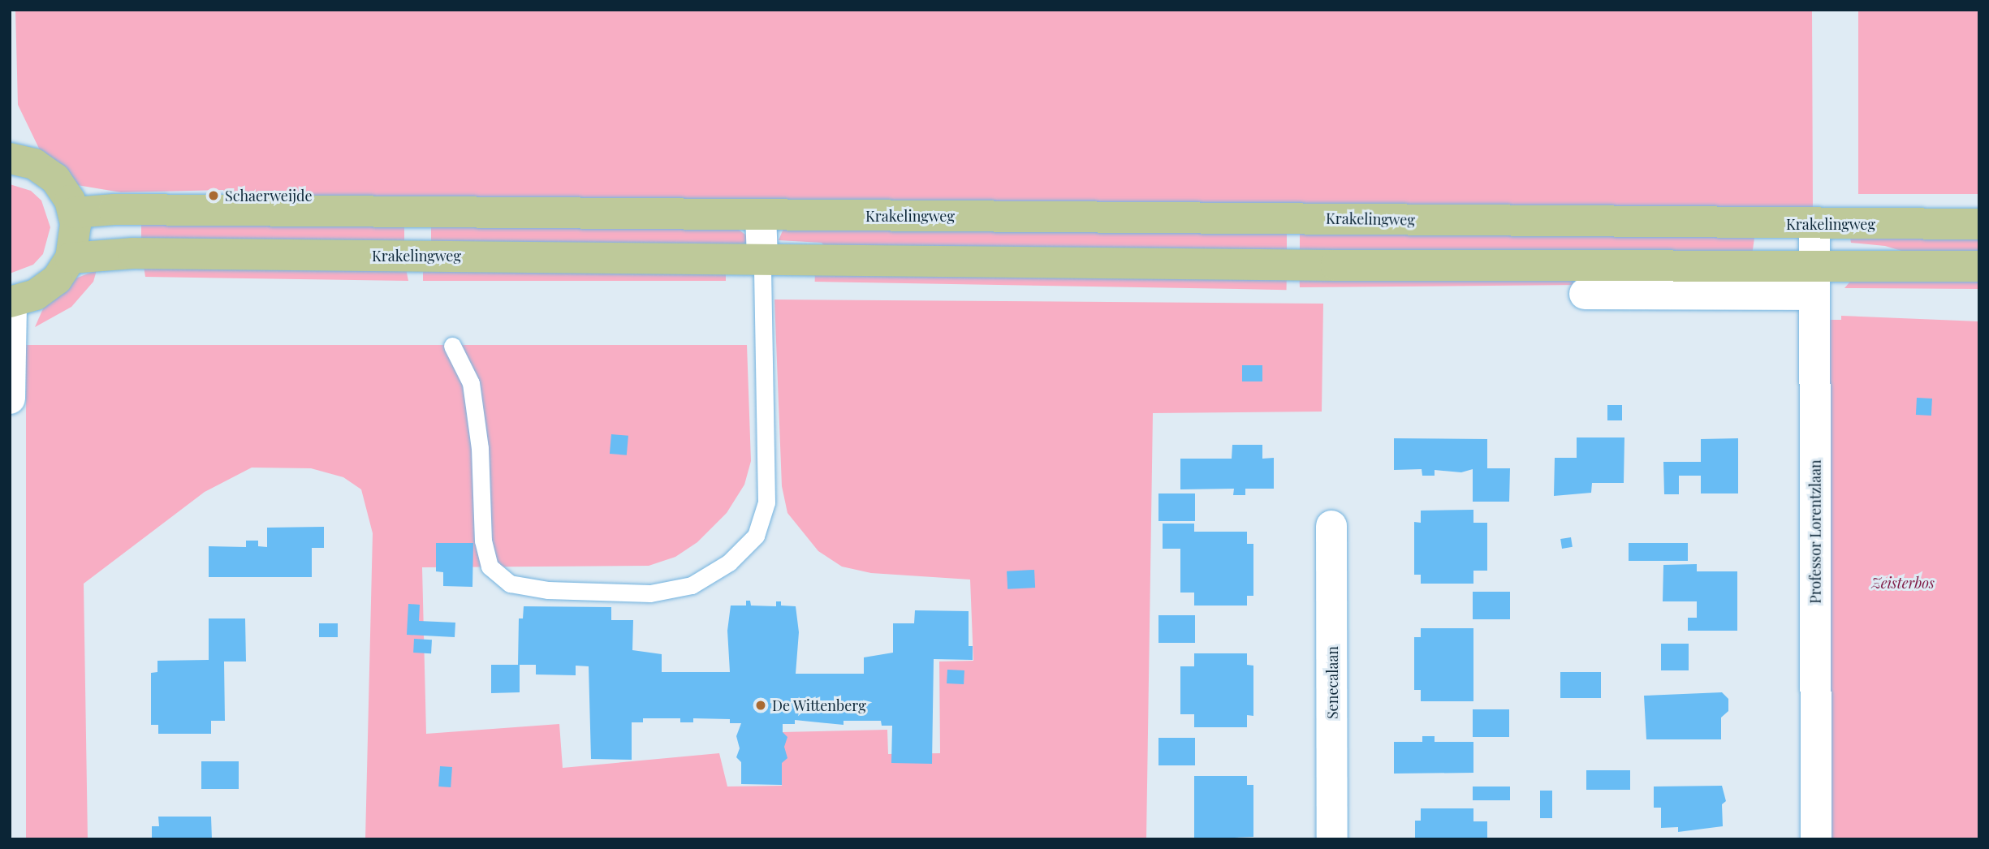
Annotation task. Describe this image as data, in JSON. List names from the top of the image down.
{
  "streets": {
    "main road": ["Krakelingweg"],
    "street": ["Professor Lorentzlaan", "Senecalaan"]
  },
  "crossings": [
    ["Krakelingweg", "Professor Lorentzlaan"]
  ],
  "parks": ["Zeisterbos"],
  "places": ["Schaerweijde", "De Wittenberg"]
}
